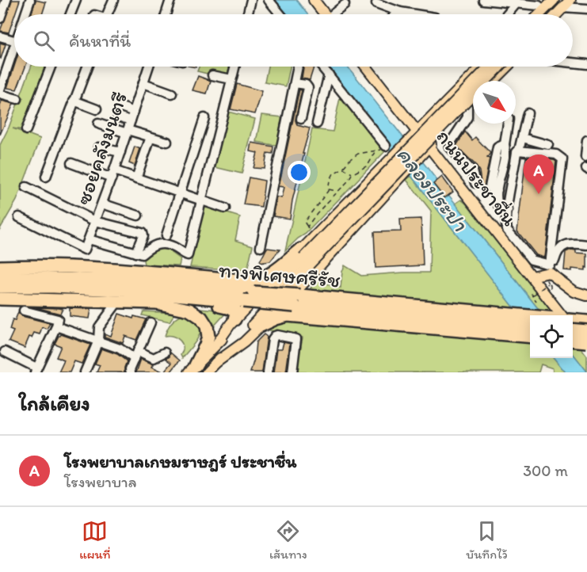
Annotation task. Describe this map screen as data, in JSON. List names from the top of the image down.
{
  "streets": {
    "highway": ["ทางพิเศษศรีรัช"],
    "main road": ["ถนนประชาชื่น"],
    "street": ["ซอยคลังมนตรี"]
  },
  "water": ["คลองประปา"],
  "north": "bottom right",
  "page": {
    "search": "ค้นหาที่นี่",
    "pins": "A",
    "heading": "ใกล้เคียง",
    "list": [
      {
        "mark": "A",
        "name": "โรงพยาบาลเกษมราษฎร์ ประชาชื่น",
        "note": "โรงพยาบาล",
        "value": "300 m"
      }
    ],
    "nav": ["แผนที่", "เส้นทาง", "บันทึกไว้"]
  }
}
